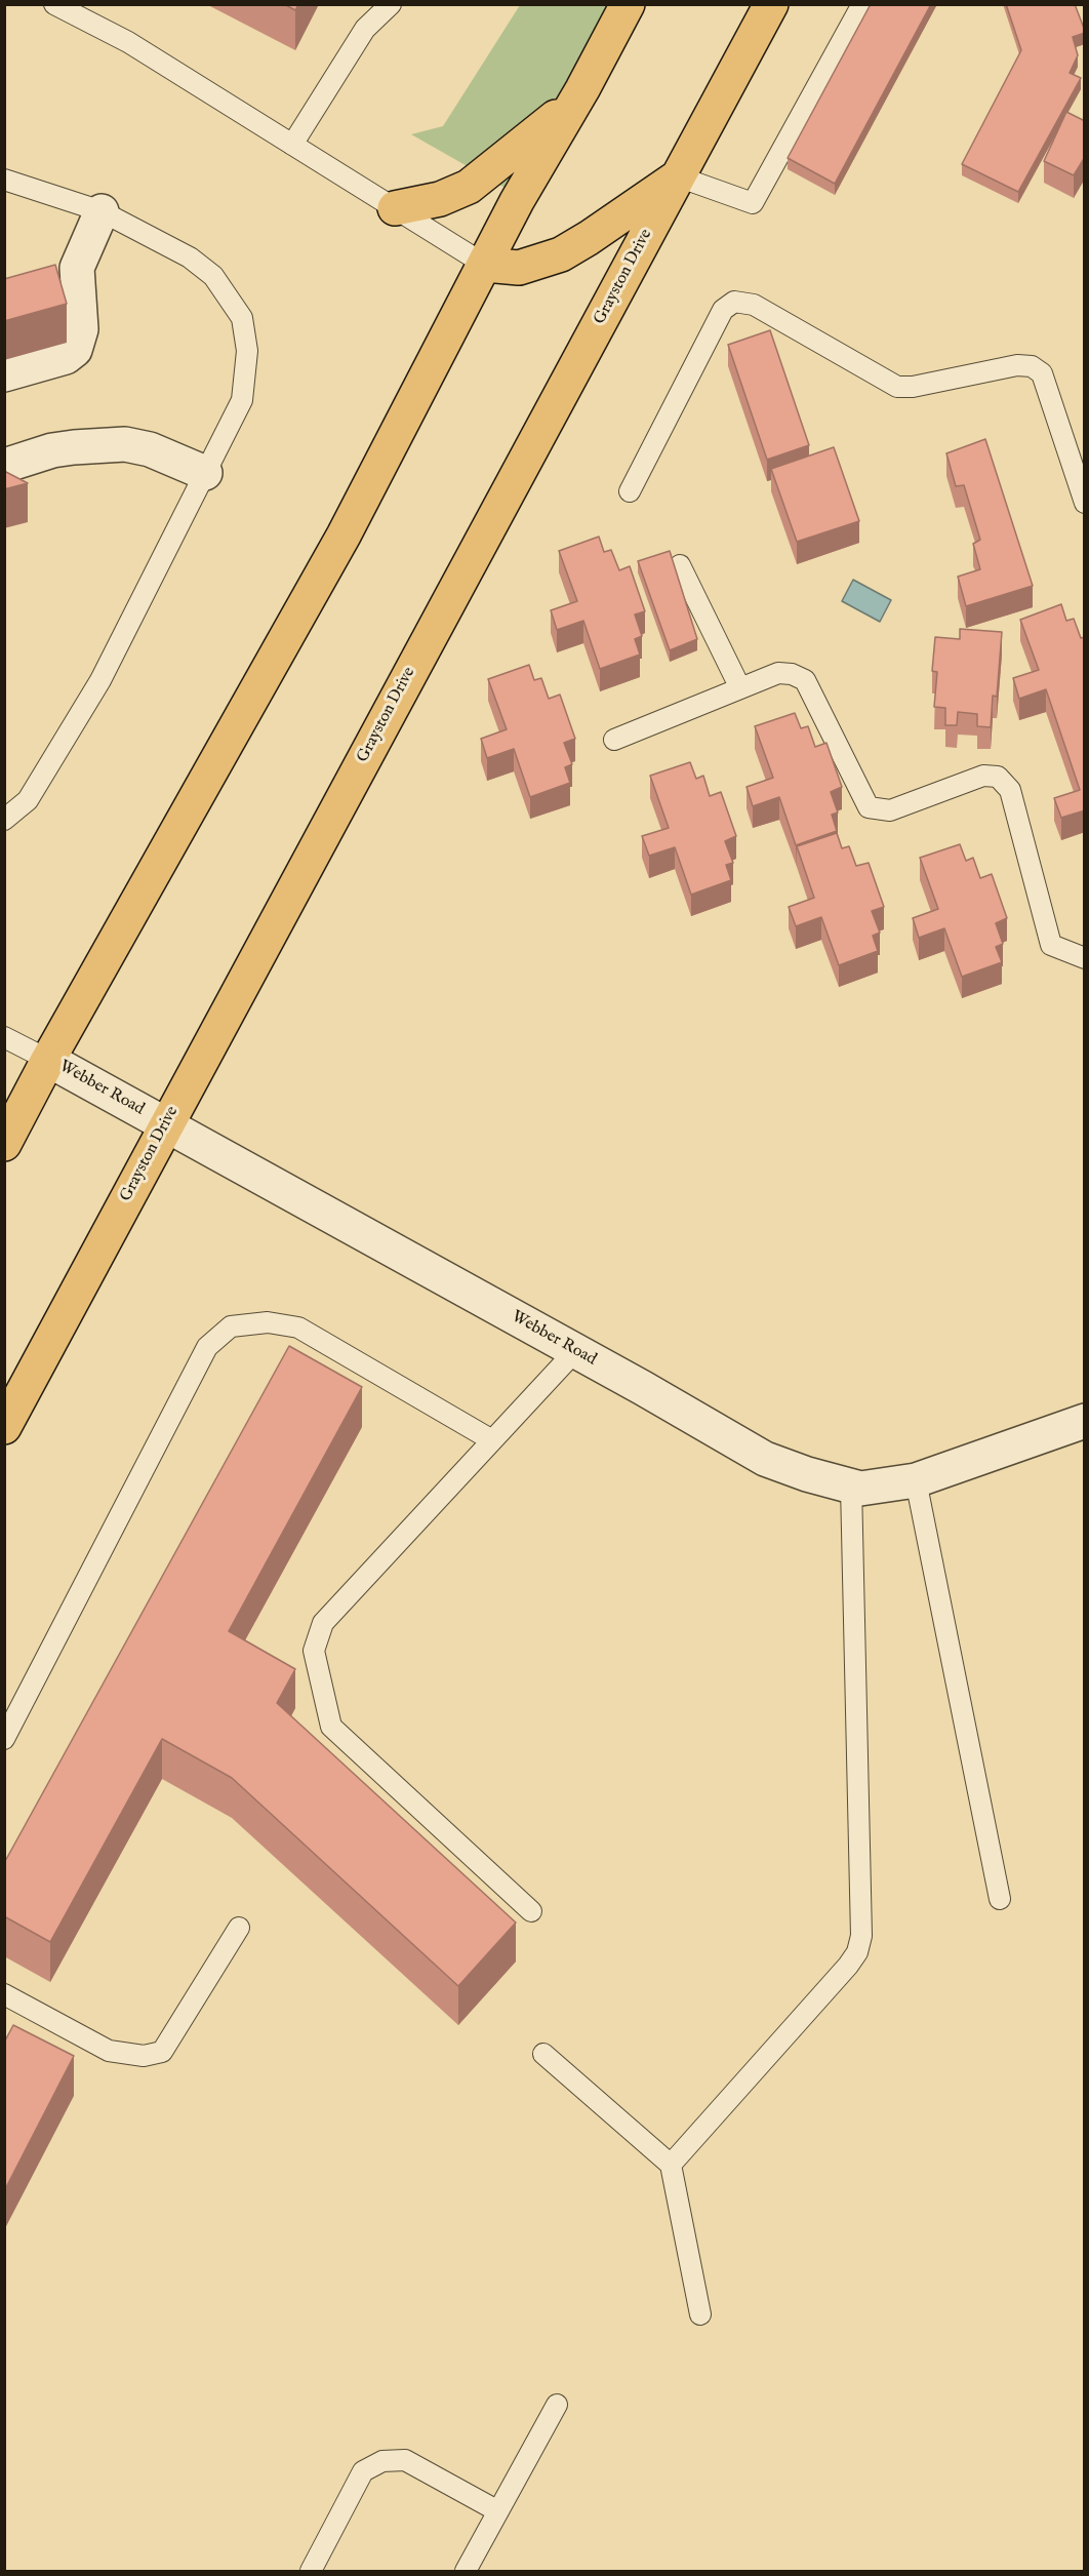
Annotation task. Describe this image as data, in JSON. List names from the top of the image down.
{
  "streets": {
    "main road": ["Grayston Drive"],
    "street": ["Webber Road"]
  },
  "crossings": [
    ["Grayston Drive", "Webber Road"]
  ]
}
